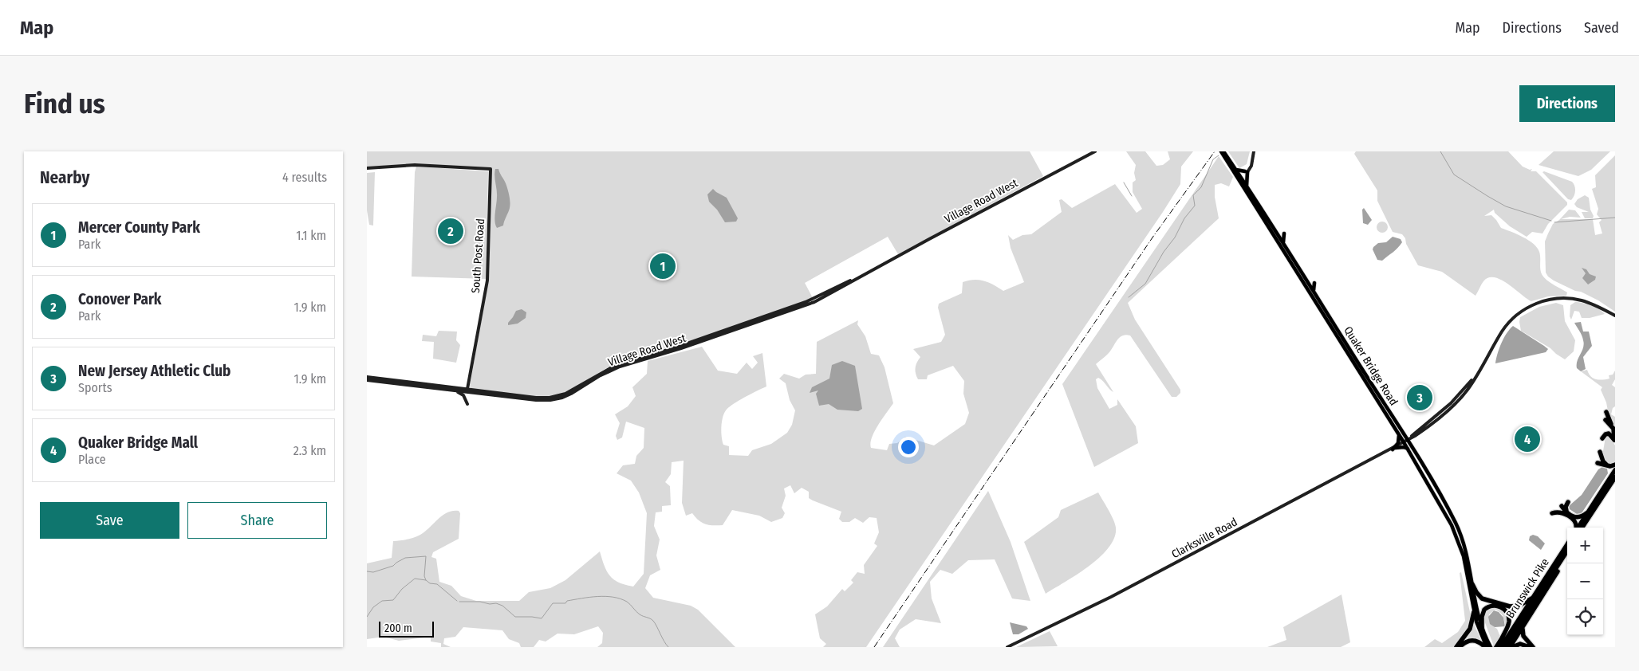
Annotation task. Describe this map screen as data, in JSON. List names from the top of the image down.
{
  "streets": {
    "highway": ["Brunswick Pike"],
    "main road": [
      "Village Road West",
      "South Post Road",
      "Quaker Bridge Road",
      "Clarksville Road"
    ]
  },
  "crossings": [
    ["Village Road West", "South Post Road"],
    ["Quaker Bridge Road", "Clarksville Road"]
  ],
  "scale_bar": "200 m",
  "page": {
    "header": "Map",
    "nav": ["Map", "Directions", "Saved"],
    "buttons": [
      "Directions",
      ["Save", "Share"]
    ],
    "title": "Find us",
    "heading": ["Nearby", "4 results"],
    "list": [
      {
        "mark": "1",
        "name": "Mercer County Park",
        "note": "Park",
        "value": "1.1 km"
      },
      {
        "mark": "2",
        "name": "Conover Park",
        "note": "Park",
        "value": "1.9 km"
      },
      {
        "mark": "3",
        "name": "New Jersey Athletic Club",
        "note": "Sports",
        "value": "1.9 km"
      },
      {
        "mark": "4",
        "name": "Quaker Bridge Mall",
        "note": "Place",
        "value": "2.3 km"
      }
    ],
    "pins": [
      "2",
      "1",
      "3",
      "4"
    ],
    "map_buttons": ["+", "−"],
    "scale": "200 m"
  }
}
